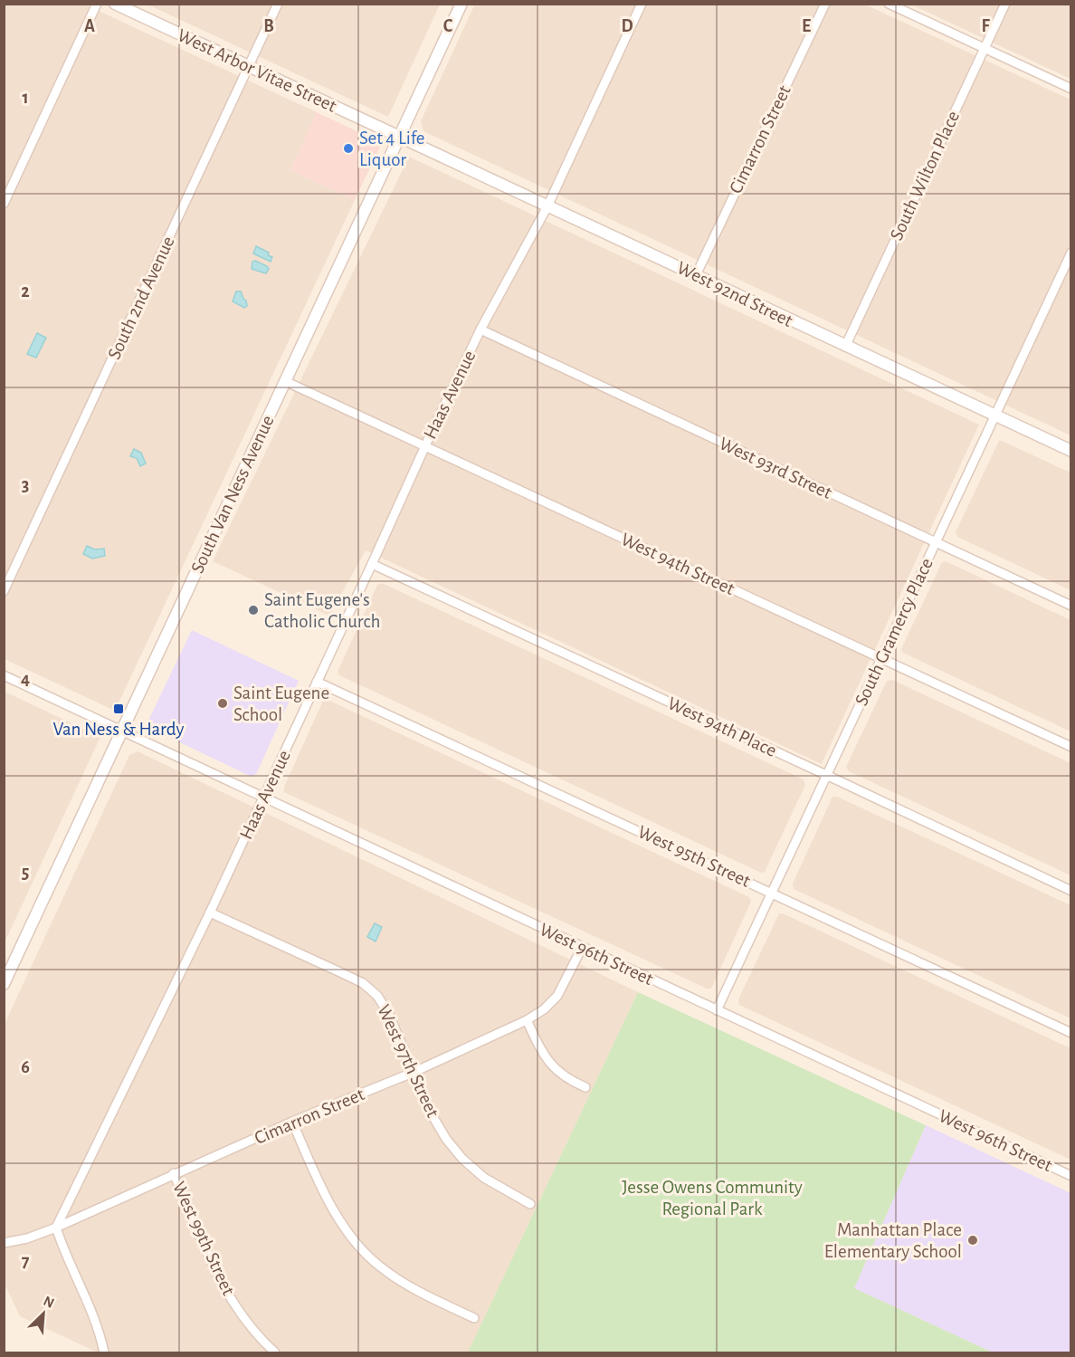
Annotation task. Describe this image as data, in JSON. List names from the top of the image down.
{
  "streets": {
    "street": [
      "West Arbor Vitae Street",
      "Cimarron Street",
      "South Wilton Place",
      "West 92nd Street",
      "South 2nd Avenue",
      "Haas Avenue",
      "West 93rd Street",
      "South Van Ness Avenue",
      "West 94th Street",
      "South Gramercy Place",
      "West 94th Place",
      "West 95th Street",
      "West 96th Street",
      "West 97th Street",
      "West 99th Street"
    ]
  },
  "crossings": [
    ["West Arbor Vitae Street", "West 92nd Street"],
    ["West Arbor Vitae Street", "South 2nd Avenue"],
    ["West Arbor Vitae Street", "South Van Ness Avenue"],
    ["Cimarron Street", "West 92nd Street"],
    ["Cimarron Street", "Haas Avenue"],
    ["Cimarron Street", "West 96th Street"],
    ["Cimarron Street", "West 97th Street"],
    ["Cimarron Street", "West 99th Street"],
    ["South Wilton Place", "West 92nd Street"],
    ["West 92nd Street", "Haas Avenue"],
    ["West 92nd Street", "South Van Ness Avenue"],
    ["West 92nd Street", "South Gramercy Place"],
    ["Haas Avenue", "West 93rd Street"],
    ["Haas Avenue", "West 94th Street"],
    ["Haas Avenue", "West 94th Place"],
    ["Haas Avenue", "West 95th Street"],
    ["Haas Avenue", "West 96th Street"],
    ["Haas Avenue", "West 97th Street"],
    ["West 93rd Street", "South Gramercy Place"],
    ["South Van Ness Avenue", "West 94th Street"],
    ["South Van Ness Avenue", "West 96th Street"],
    ["West 94th Street", "South Gramercy Place"],
    ["South Gramercy Place", "West 94th Place"],
    ["South Gramercy Place", "West 95th Street"],
    ["South Gramercy Place", "West 96th Street"]
  ],
  "parks": ["Jesse Owens Community Regional Park"],
  "places": {
    "other": [
      "Set 4 Life Liquor",
      "Saint Eugene's Catholic Church",
      "Saint Eugene School",
      "Manhattan Place Elementary School"
    ],
    "transit": ["Van Ness & Hardy"]
  },
  "north": "top right",
  "grid": {
    "columns": [
      "A",
      "B",
      "C",
      "D",
      "E",
      "F"
    ],
    "rows": [
      "1",
      "2",
      "3",
      "4",
      "5",
      "6",
      "7"
    ]
  }
}
